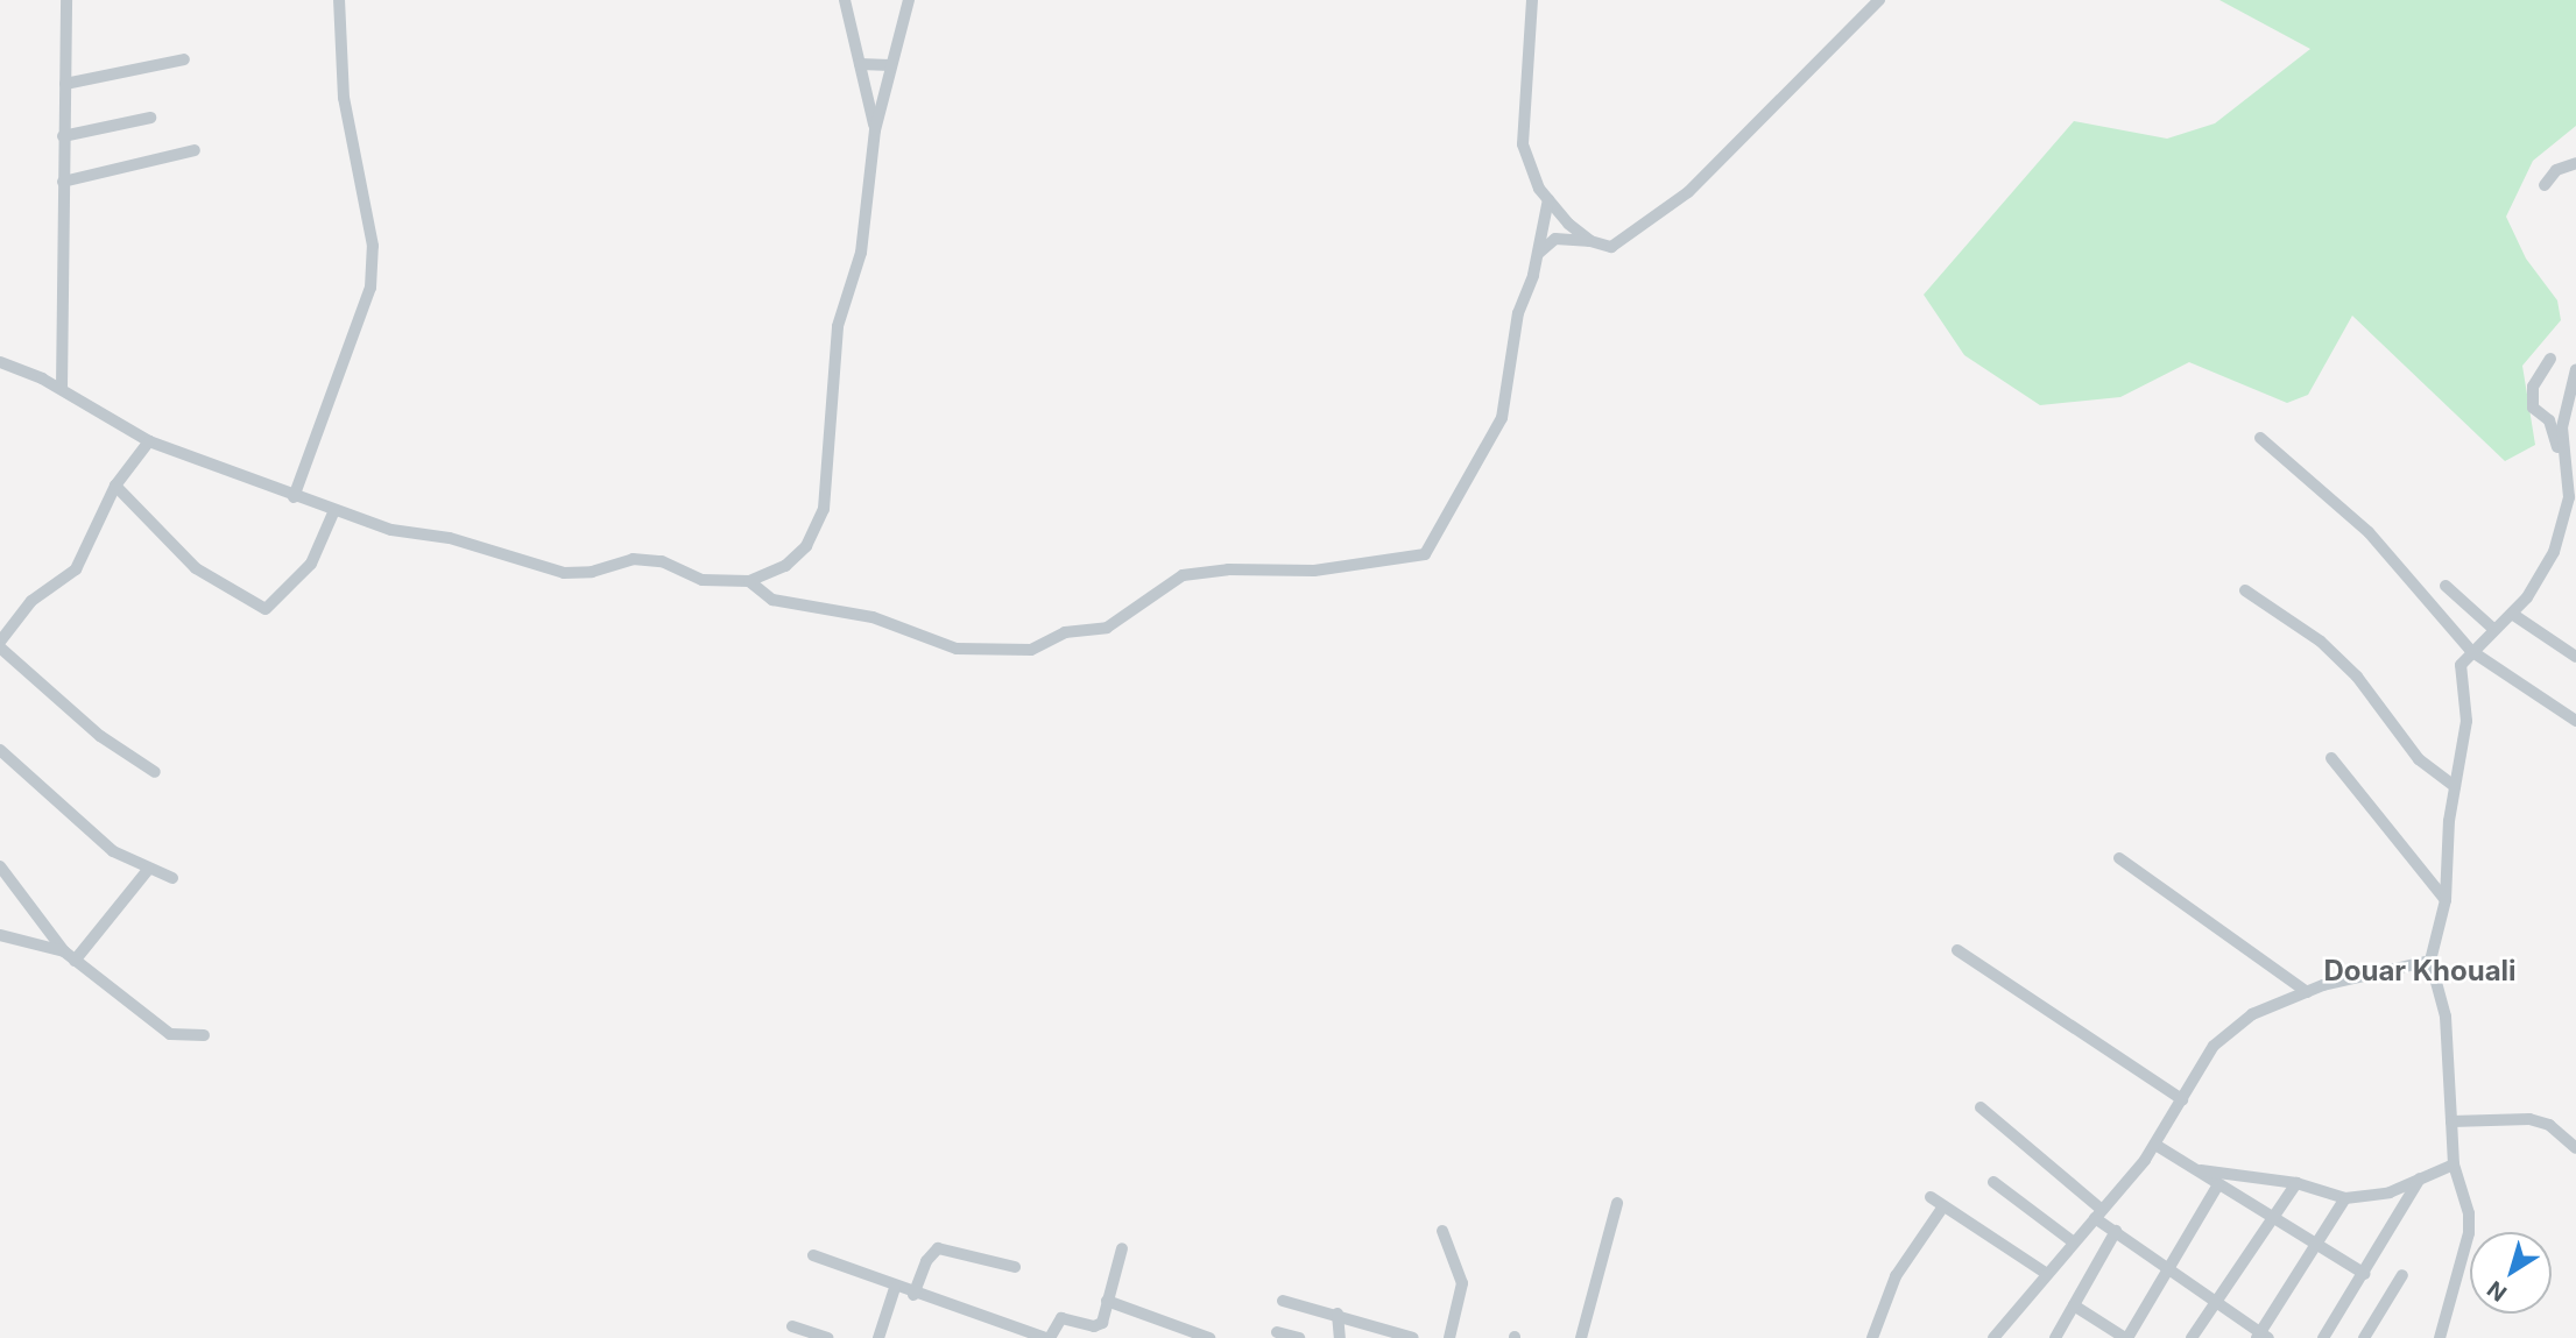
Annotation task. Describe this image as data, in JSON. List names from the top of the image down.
{
  "districts": ["Douar Khouali"],
  "north": "bottom left"
}
